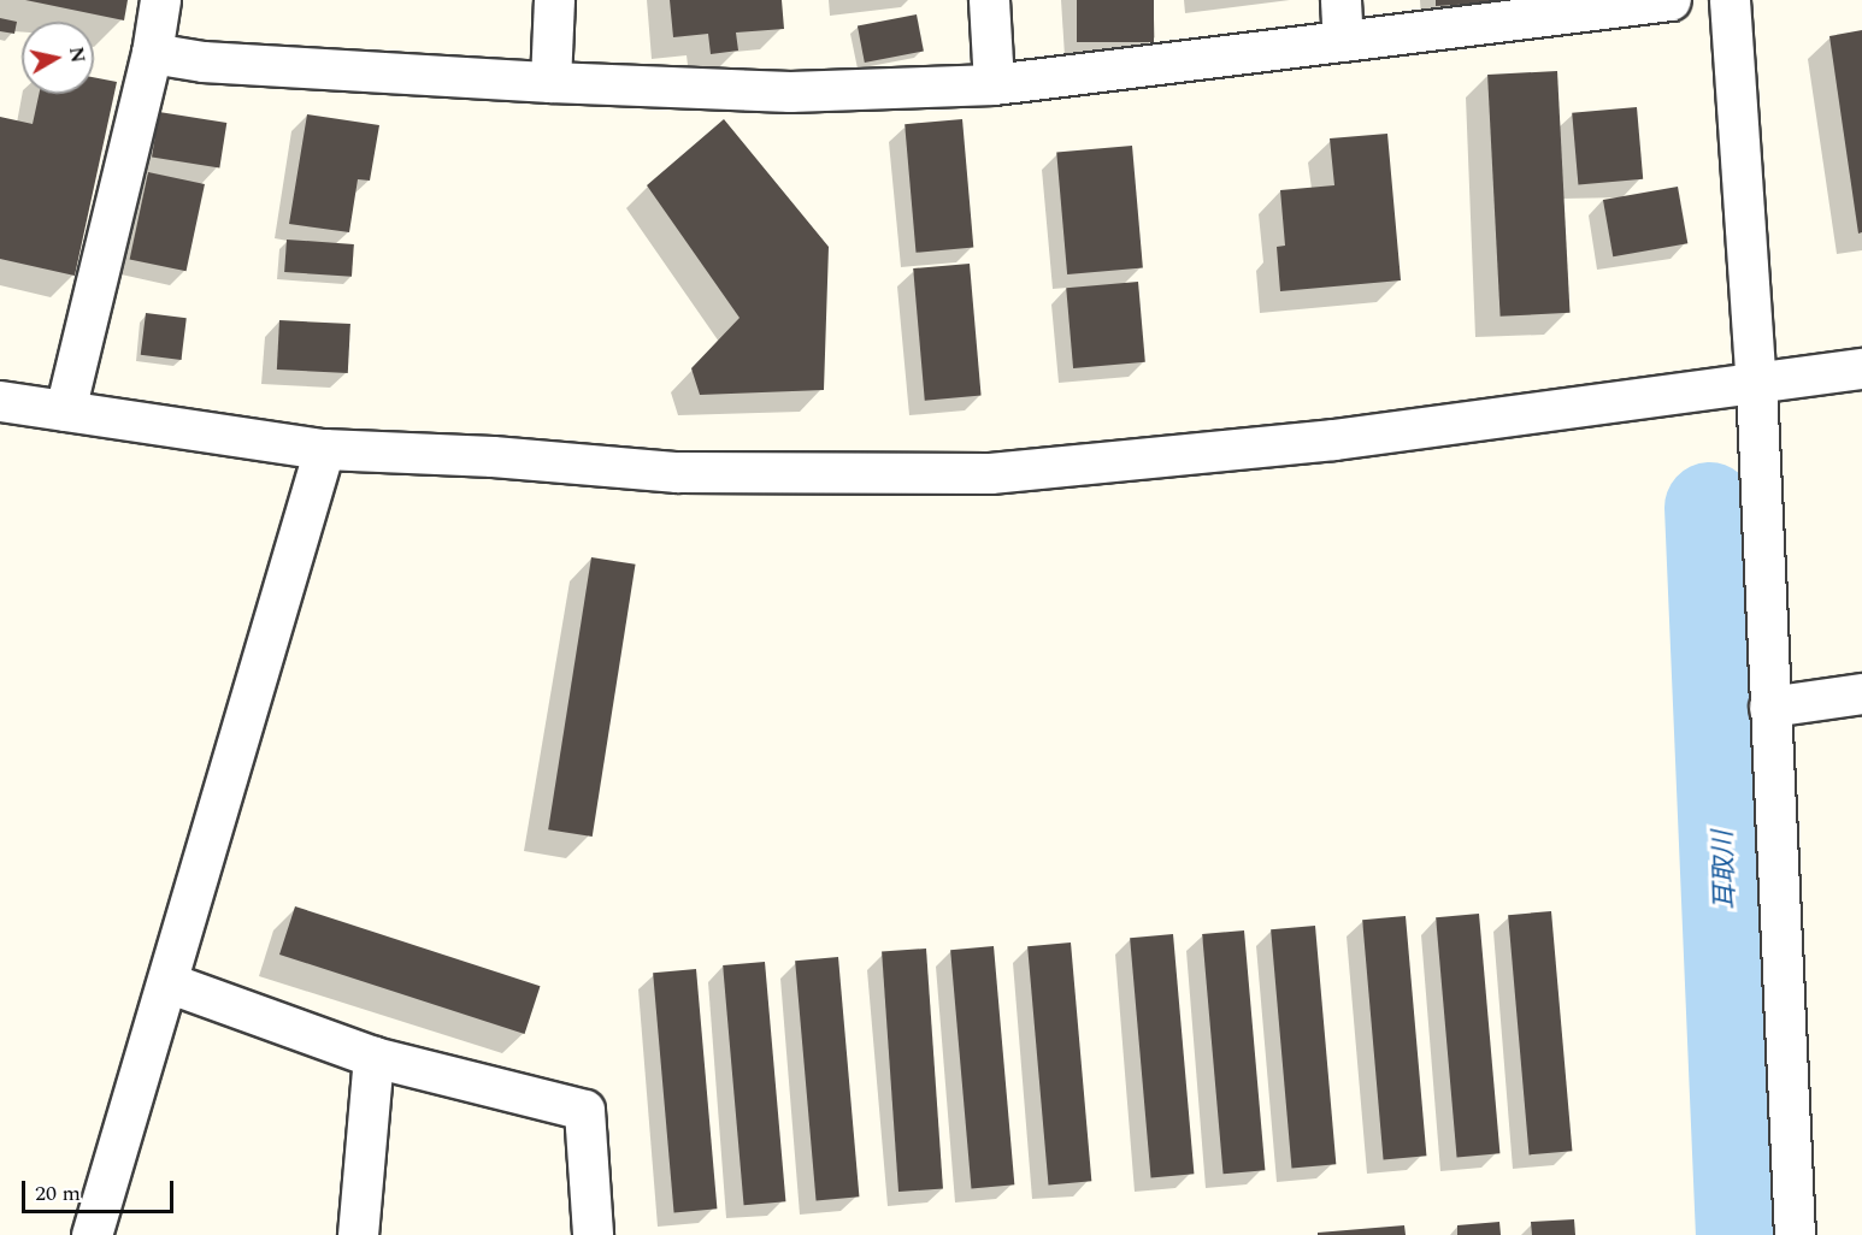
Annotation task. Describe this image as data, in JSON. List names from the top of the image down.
{
  "water": ["耳取川"],
  "scale_bar": "20 m",
  "north": "right"
}
